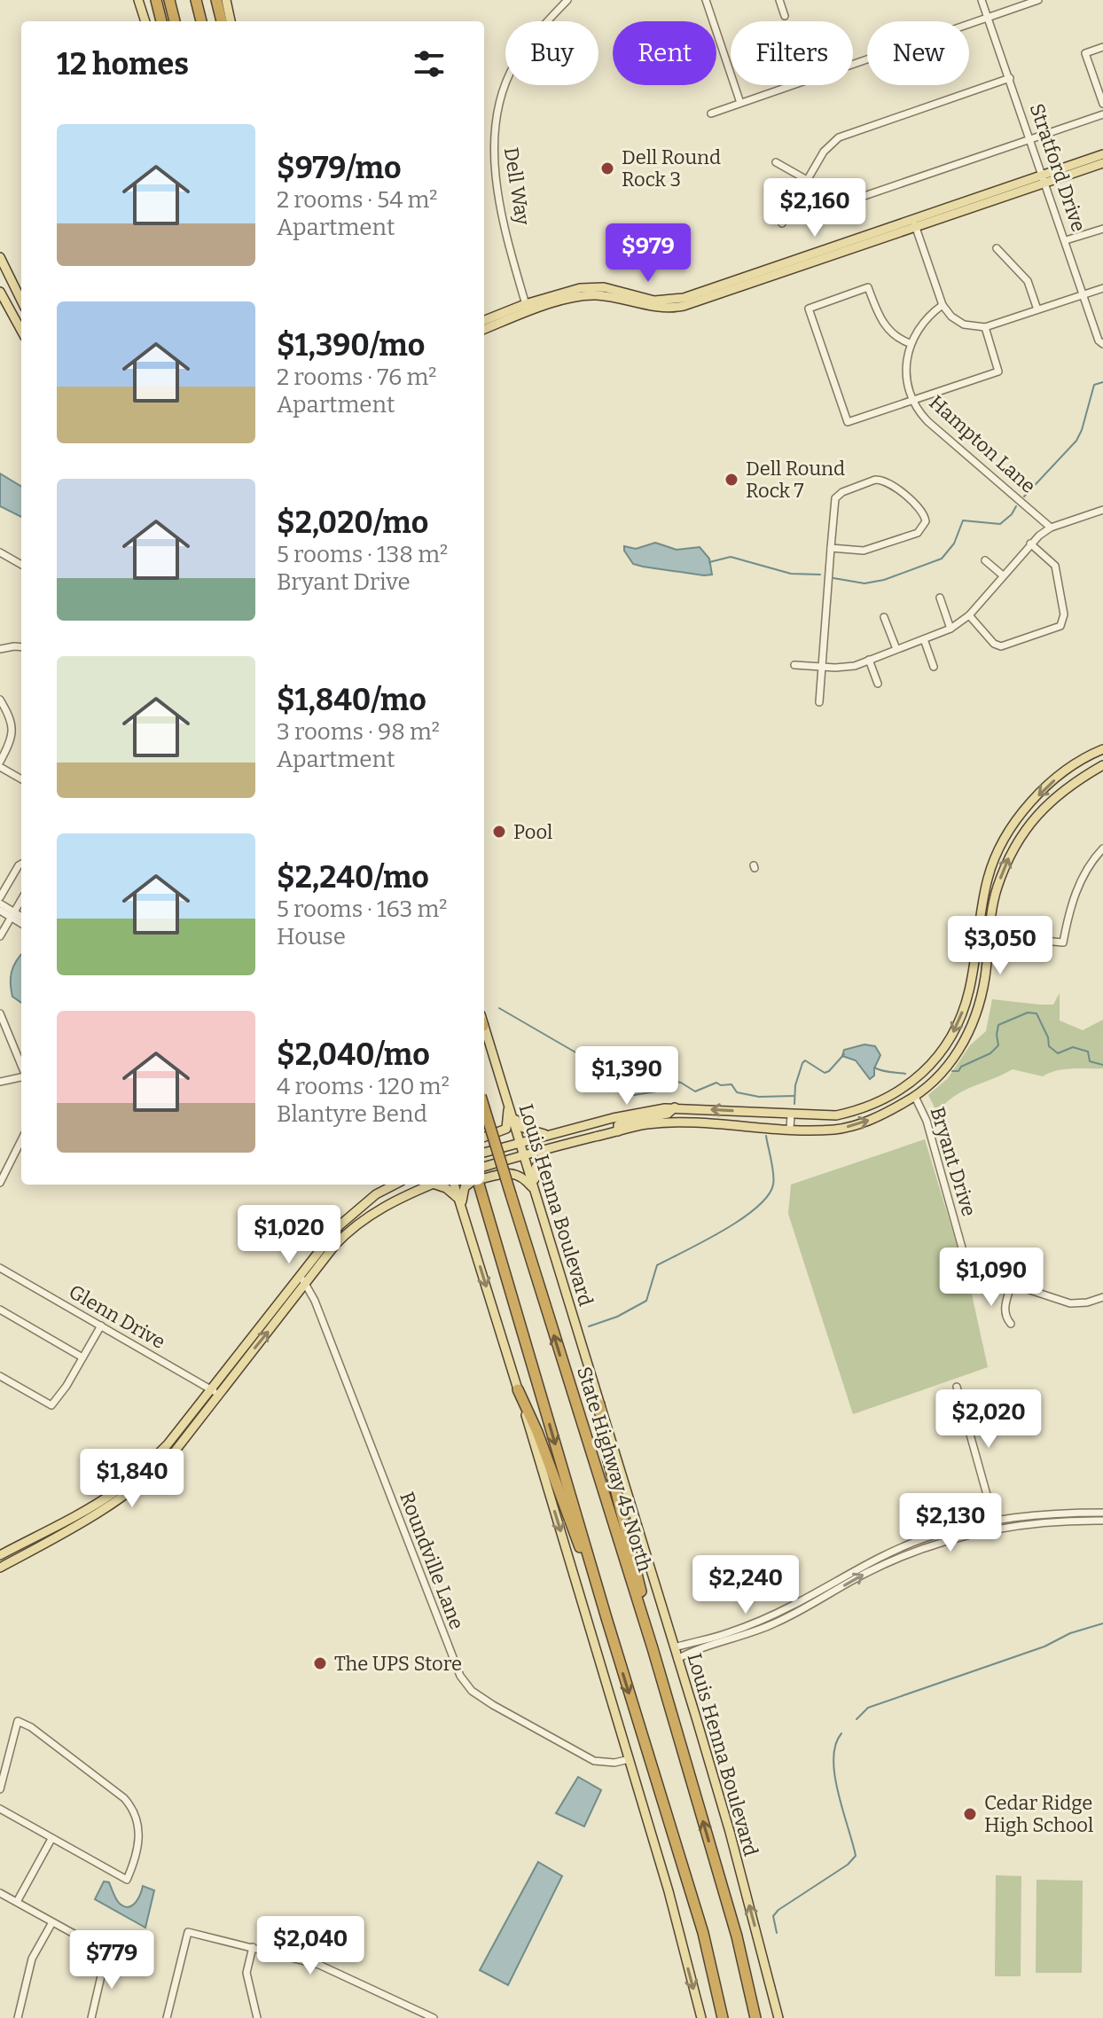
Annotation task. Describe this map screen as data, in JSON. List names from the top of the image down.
{
  "streets": {
    "highway": ["State Highway 45 North"],
    "main road": ["Louis Henna Boulevard"],
    "street": [
      "Stratford Drive",
      "Dell Way",
      "Hampton Lane",
      "Bryant Drive",
      "Glenn Drive",
      "Roundville Lane"
    ]
  },
  "one_way": ["Louis Henna Boulevard"],
  "places": [
    "Dell Round Rock 3",
    "Dell Round Rock 7",
    "Pool",
    "The UPS Store",
    "Cedar Ridge High School"
  ],
  "page": {
    "chip": [
      "Buy",
      "Rent",
      "Filters",
      "New"
    ],
    "heading": "12 homes",
    "list": [
      {
        "name": "$979/mo",
        "note": "2 rooms · 54 m² · Apartment"
      },
      {
        "name": "$1,390/mo",
        "note": "2 rooms · 76 m² · Apartment"
      },
      {
        "name": "$2,020/mo",
        "note": "5 rooms · 138 m² · Bryant Drive"
      },
      {
        "name": "$1,840/mo",
        "note": "3 rooms · 98 m² · Apartment"
      },
      {
        "name": "$2,240/mo",
        "note": "5 rooms · 163 m² · House"
      },
      {
        "name": "$2,040/mo",
        "note": "4 rooms · 120 m² · Blantyre Bend"
      }
    ],
    "price": [
      "$2,160",
      "$979",
      "$3,050",
      "$1,390",
      "$1,020",
      "$1,090",
      "$2,020",
      "$1,840",
      "$2,130",
      "$2,240",
      "$2,040",
      "$779"
    ]
  }
}
